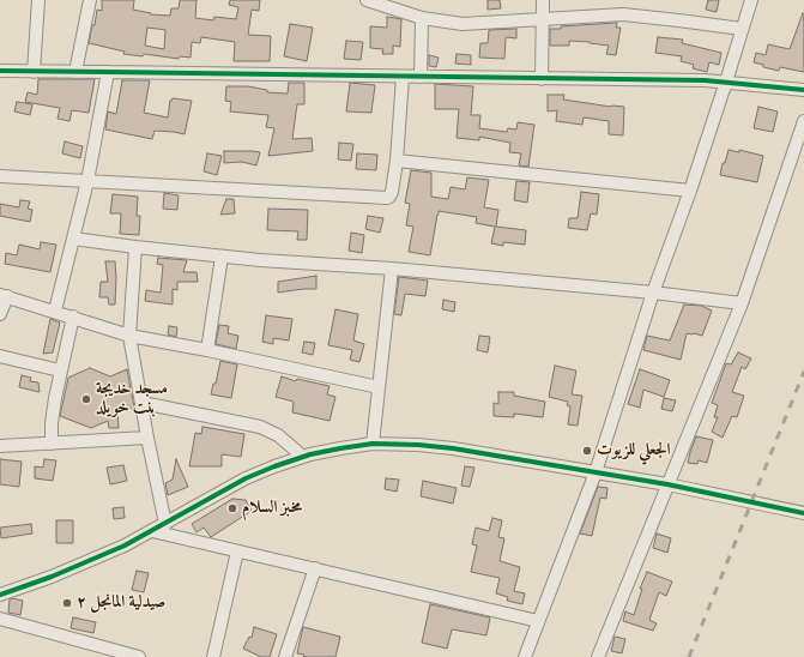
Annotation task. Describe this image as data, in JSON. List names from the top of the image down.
{
  "places": [
    "مسجد خديجة بنت خويلد",
    "الجعلي للزيوت",
    "مخبز السلام",
    "صيدلية المانجل ٢"
  ]
}
